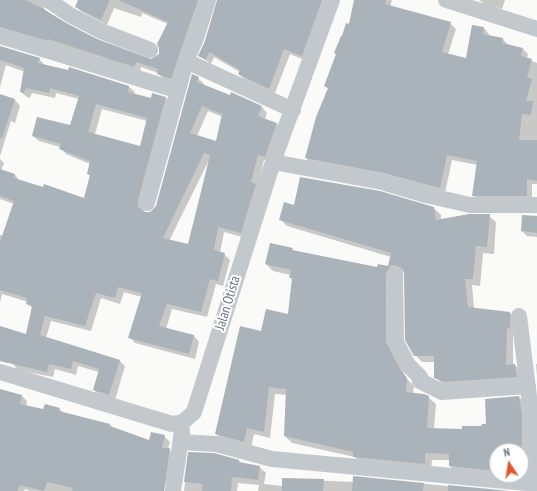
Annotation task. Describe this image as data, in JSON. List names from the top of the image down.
{
  "streets": {
    "street": ["Jalan Otista"]
  },
  "north": "top"
}
